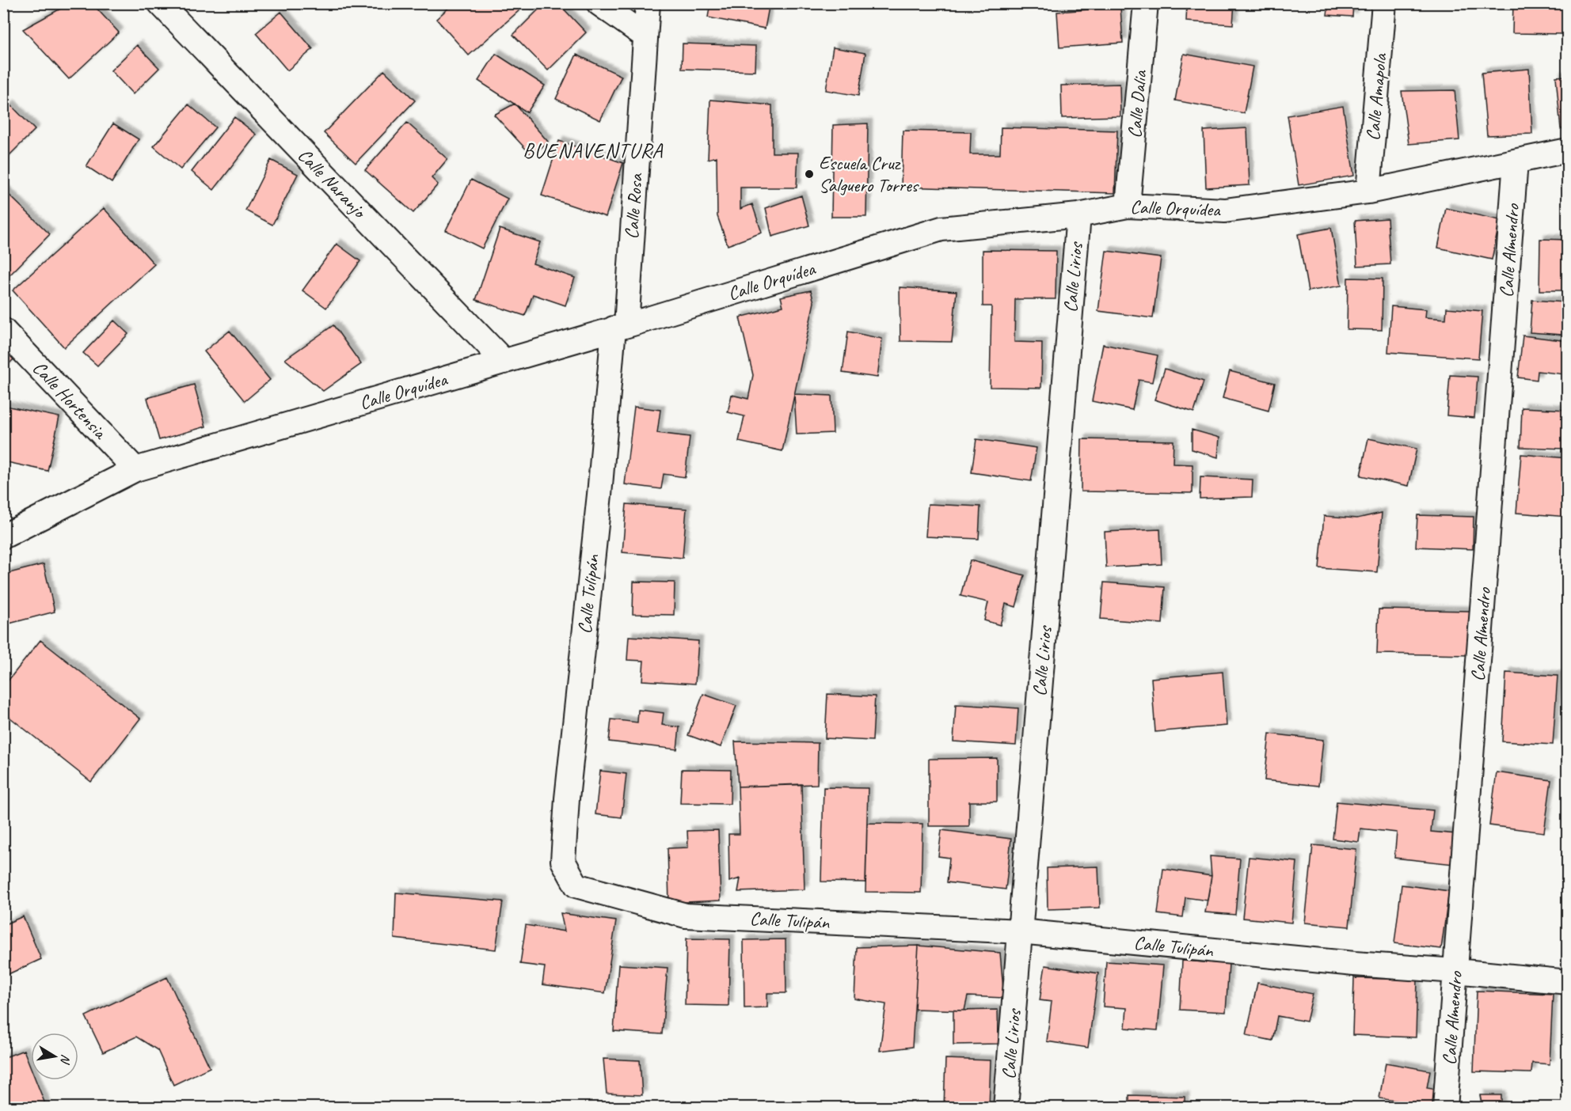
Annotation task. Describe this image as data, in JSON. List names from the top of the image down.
{
  "streets": {
    "street": [
      "Calle Amapola",
      "Calle Dalia",
      "Calle Naranjo",
      "Calle Rosa",
      "Calle Orquídea",
      "Calle Almendro",
      "Calle Lirios",
      "Calle Hortensia",
      "Calle Tulipán"
    ]
  },
  "crossings": [
    ["Calle Amapola", "Calle Orquídea"],
    ["Calle Dalia", "Calle Orquídea"],
    ["Calle Naranjo", "Calle Orquídea"],
    ["Calle Rosa", "Calle Orquídea"],
    ["Calle Rosa", "Calle Tulipán"],
    ["Calle Orquídea", "Calle Almendro"],
    ["Calle Orquídea", "Calle Lirios"],
    ["Calle Orquídea", "Calle Hortensia"],
    ["Calle Orquídea", "Calle Tulipán"],
    ["Calle Almendro", "Calle Tulipán"],
    ["Calle Lirios", "Calle Tulipán"]
  ],
  "districts": ["BUENAVENTURA"],
  "places": ["Escuela Cruz Salguero Torres"],
  "north": "right"
}
